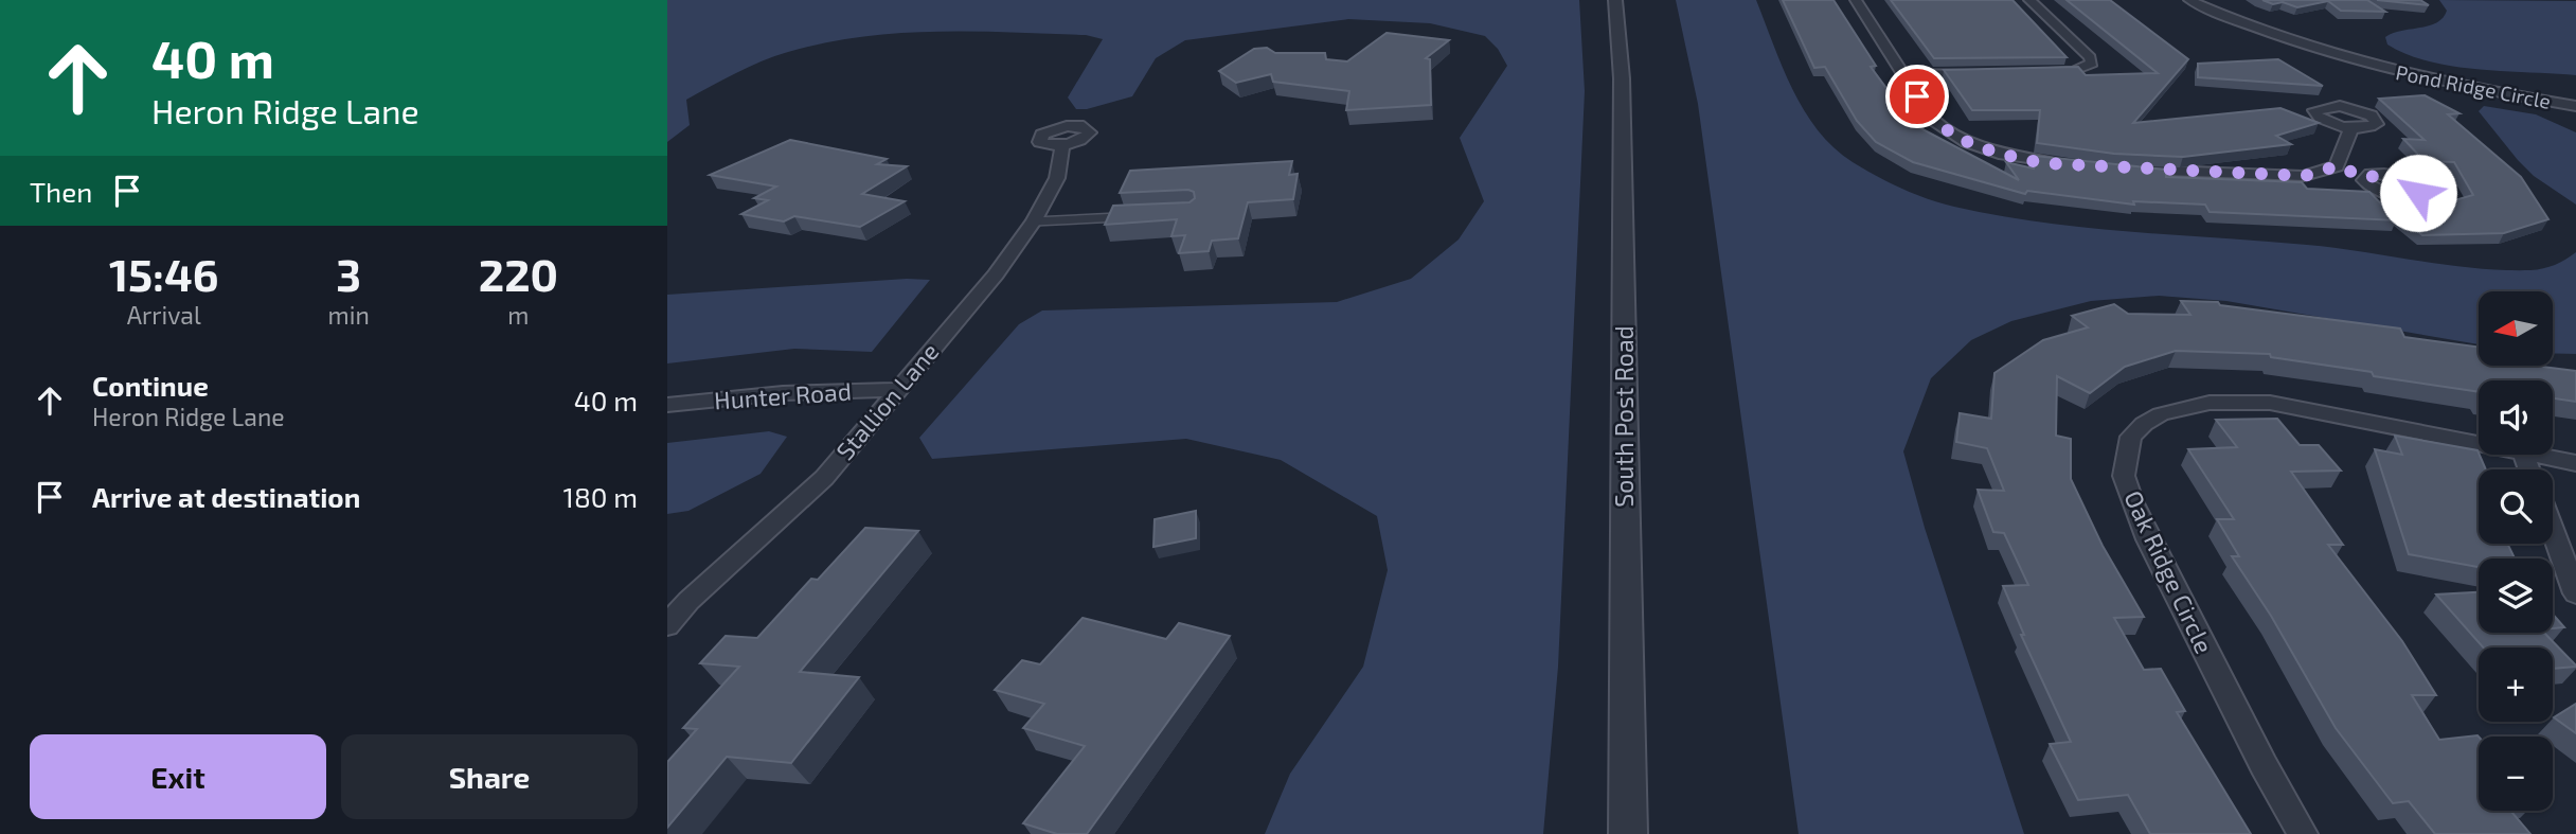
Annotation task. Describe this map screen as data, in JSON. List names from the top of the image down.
{
  "streets": {
    "street": [
      "Pond Ridge Circle",
      "Hunter Road",
      "Stallion Lane",
      "South Post Road",
      "Oak Ridge Circle"
    ]
  },
  "crossings": [
    ["Hunter Road", "Stallion Lane"]
  ],
  "north": "left",
  "page": {
    "turn": ["40 m", "Heron Ridge Lane"],
    "then": "Then",
    "eta": [
      "15:46",
      "Arrival",
      "3",
      "min",
      "220",
      "m"
    ],
    "map_buttons": ["+", "−"],
    "list": [
      {
        "name": "Continue",
        "note": "Heron Ridge Lane",
        "value": "40 m"
      },
      {
        "name": "Arrive at destination",
        "value": "180 m"
      }
    ],
    "buttons": ["Exit", "Share"]
  }
}
